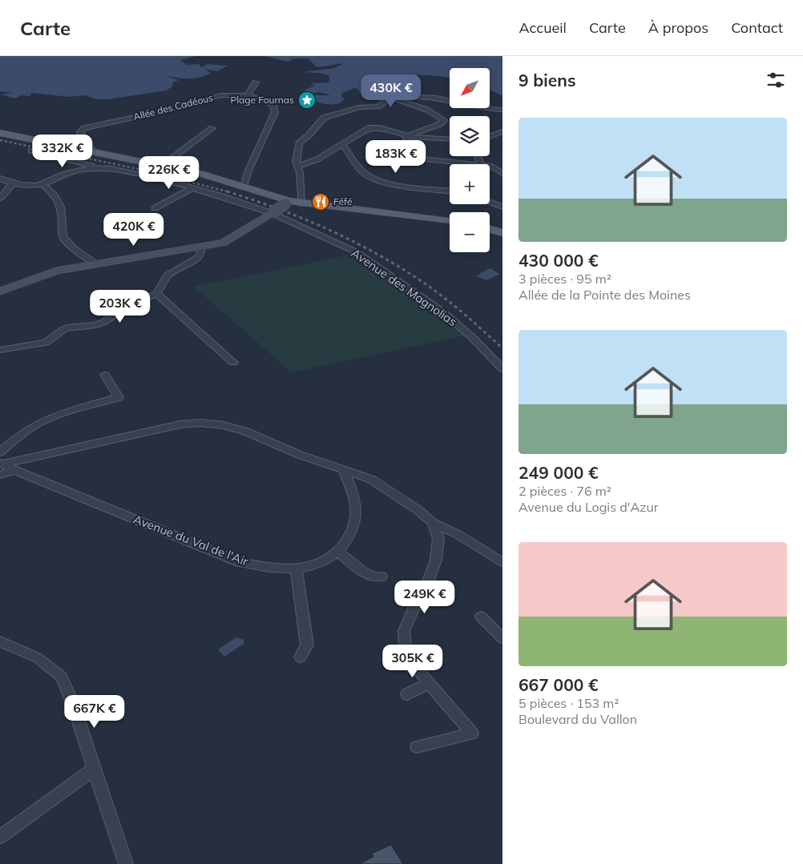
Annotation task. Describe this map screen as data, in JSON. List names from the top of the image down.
{
  "streets": {
    "street": ["Allée des Cadéous", "Avenue des Magnolias", "Avenue du Val de l'Air"]
  },
  "places": {
    "place": ["Plage Fournas"],
    "restaurant": ["Féfé"]
  },
  "north": "bottom left",
  "page": {
    "header": "Carte",
    "nav": [
      "Accueil",
      "Carte",
      "À propos",
      "Contact"
    ],
    "heading": "9 biens",
    "map_buttons": ["+", "−"],
    "price": [
      "430K €",
      "332K €",
      "183K €",
      "226K €",
      "420K €",
      "203K €",
      "249K €",
      "305K €",
      "667K €"
    ],
    "list": [
      {
        "name": "430 000 €",
        "note": "3 pièces · 95 m² · Allée de la Pointe des Moines"
      },
      {
        "name": "249 000 €",
        "note": "2 pièces · 76 m² · Avenue du Logis d'Azur"
      },
      {
        "name": "667 000 €",
        "note": "5 pièces · 153 m² · Boulevard du Vallon"
      }
    ]
  }
}
